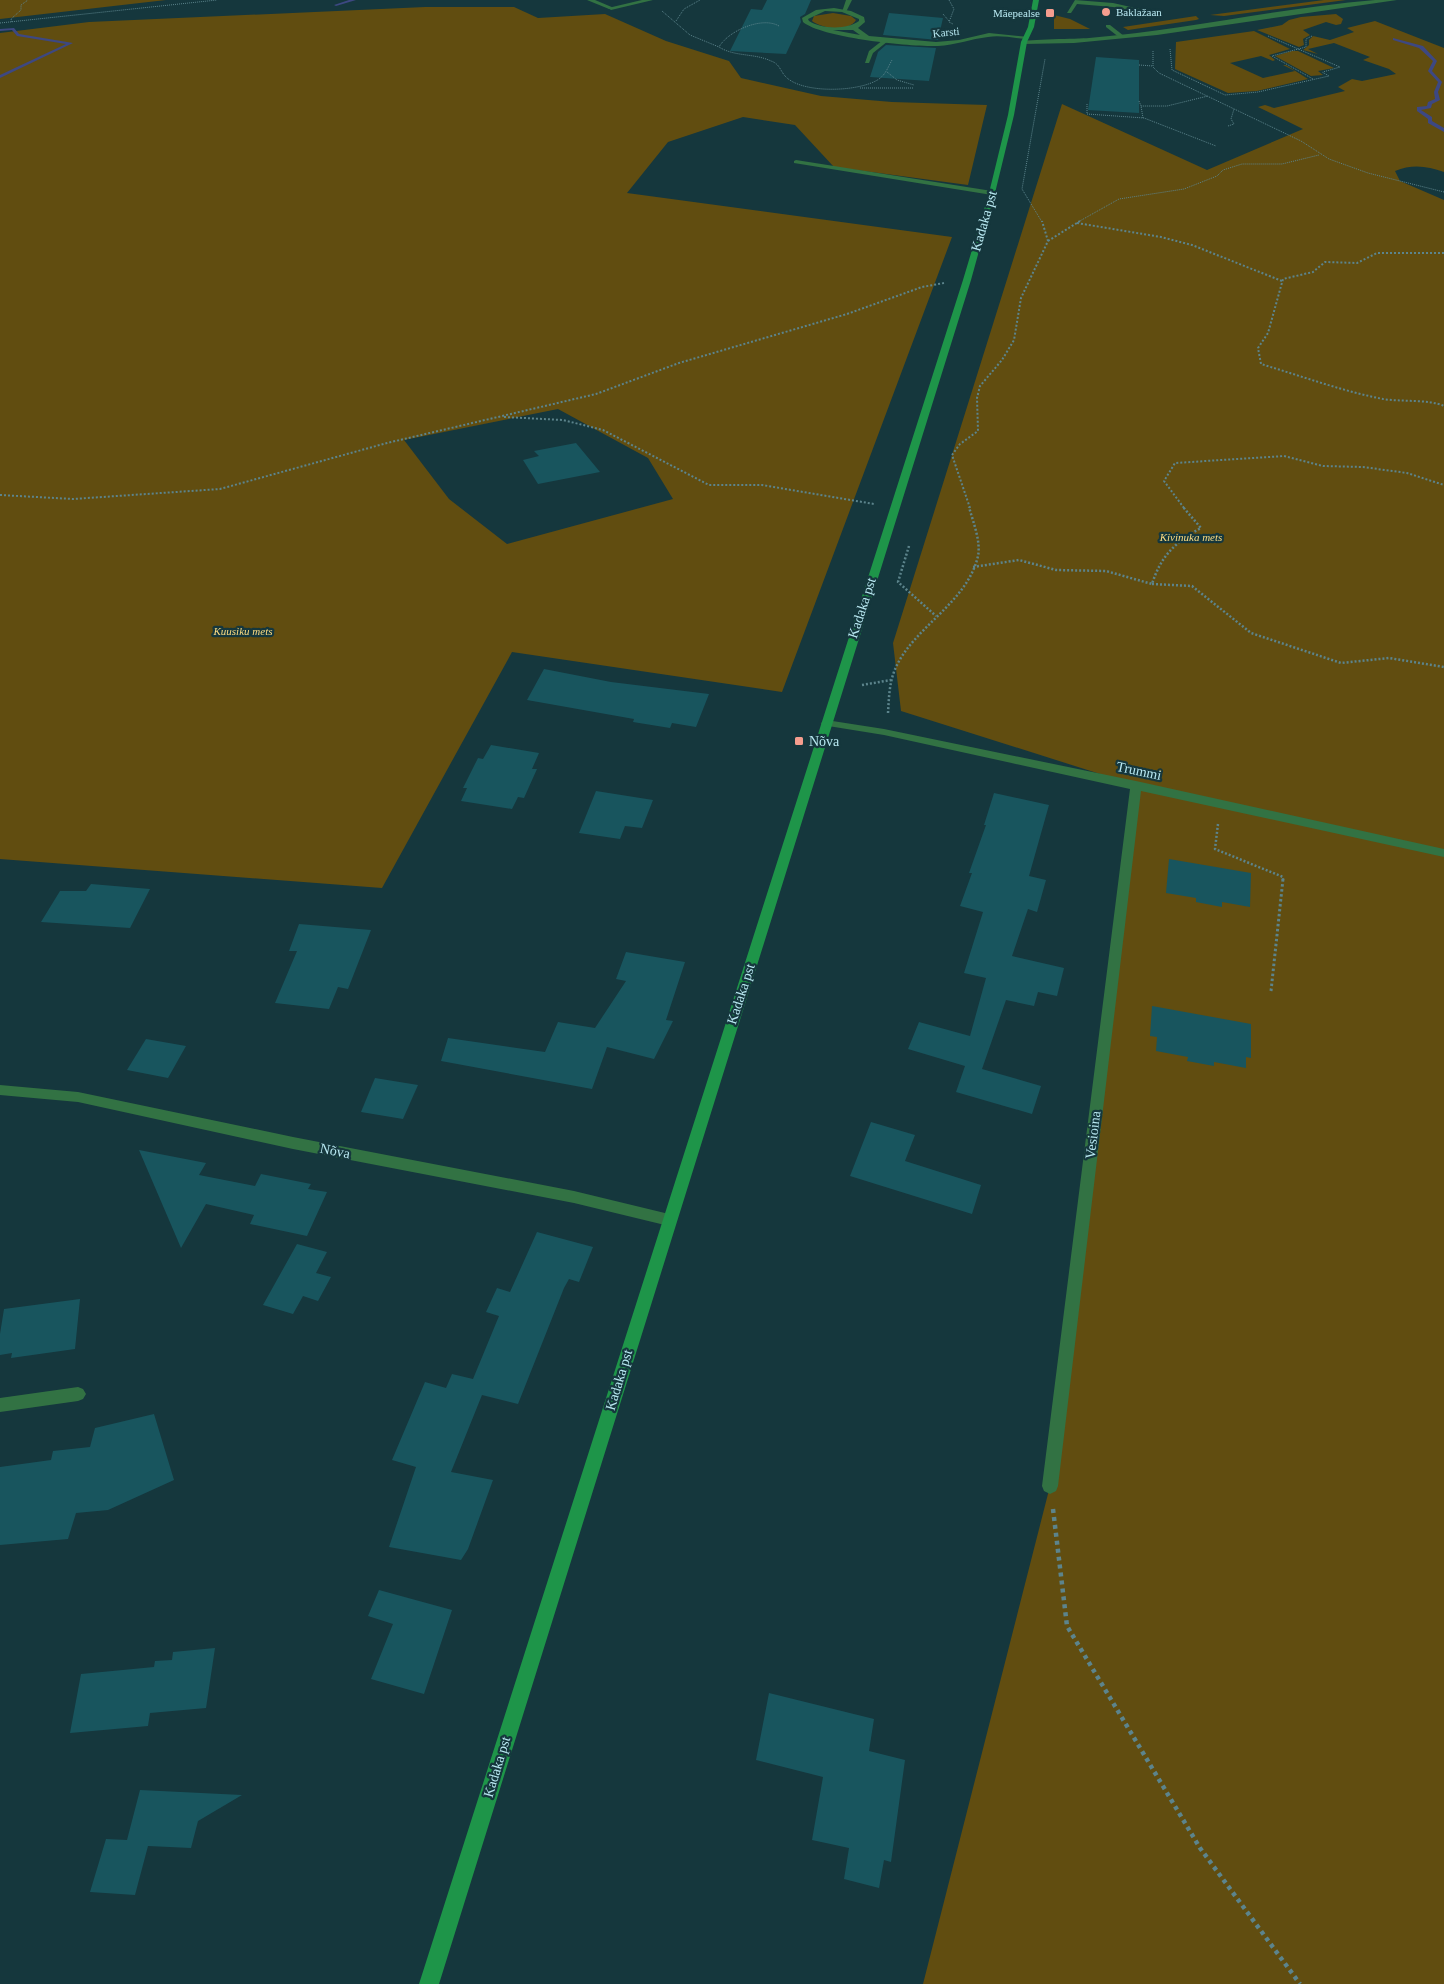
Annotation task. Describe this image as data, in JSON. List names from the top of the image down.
{
  "streets": {
    "main road": ["Kadaka pst"],
    "street": [
      "Karsti",
      "Trummi",
      "Vesioina",
      "Nõva"
    ]
  },
  "crossings": [
    ["Karsti", "Kadaka pst"],
    ["Kadaka pst", "Trummi"],
    ["Kadaka pst", "Nõva"],
    ["Trummi", "Vesioina"]
  ],
  "parks": ["Kivinuka mets", "Kuusiku mets"],
  "places": {
    "other": ["Baklažaan"],
    "transit": ["Mäepealse", "Nõva"]
  }
}
